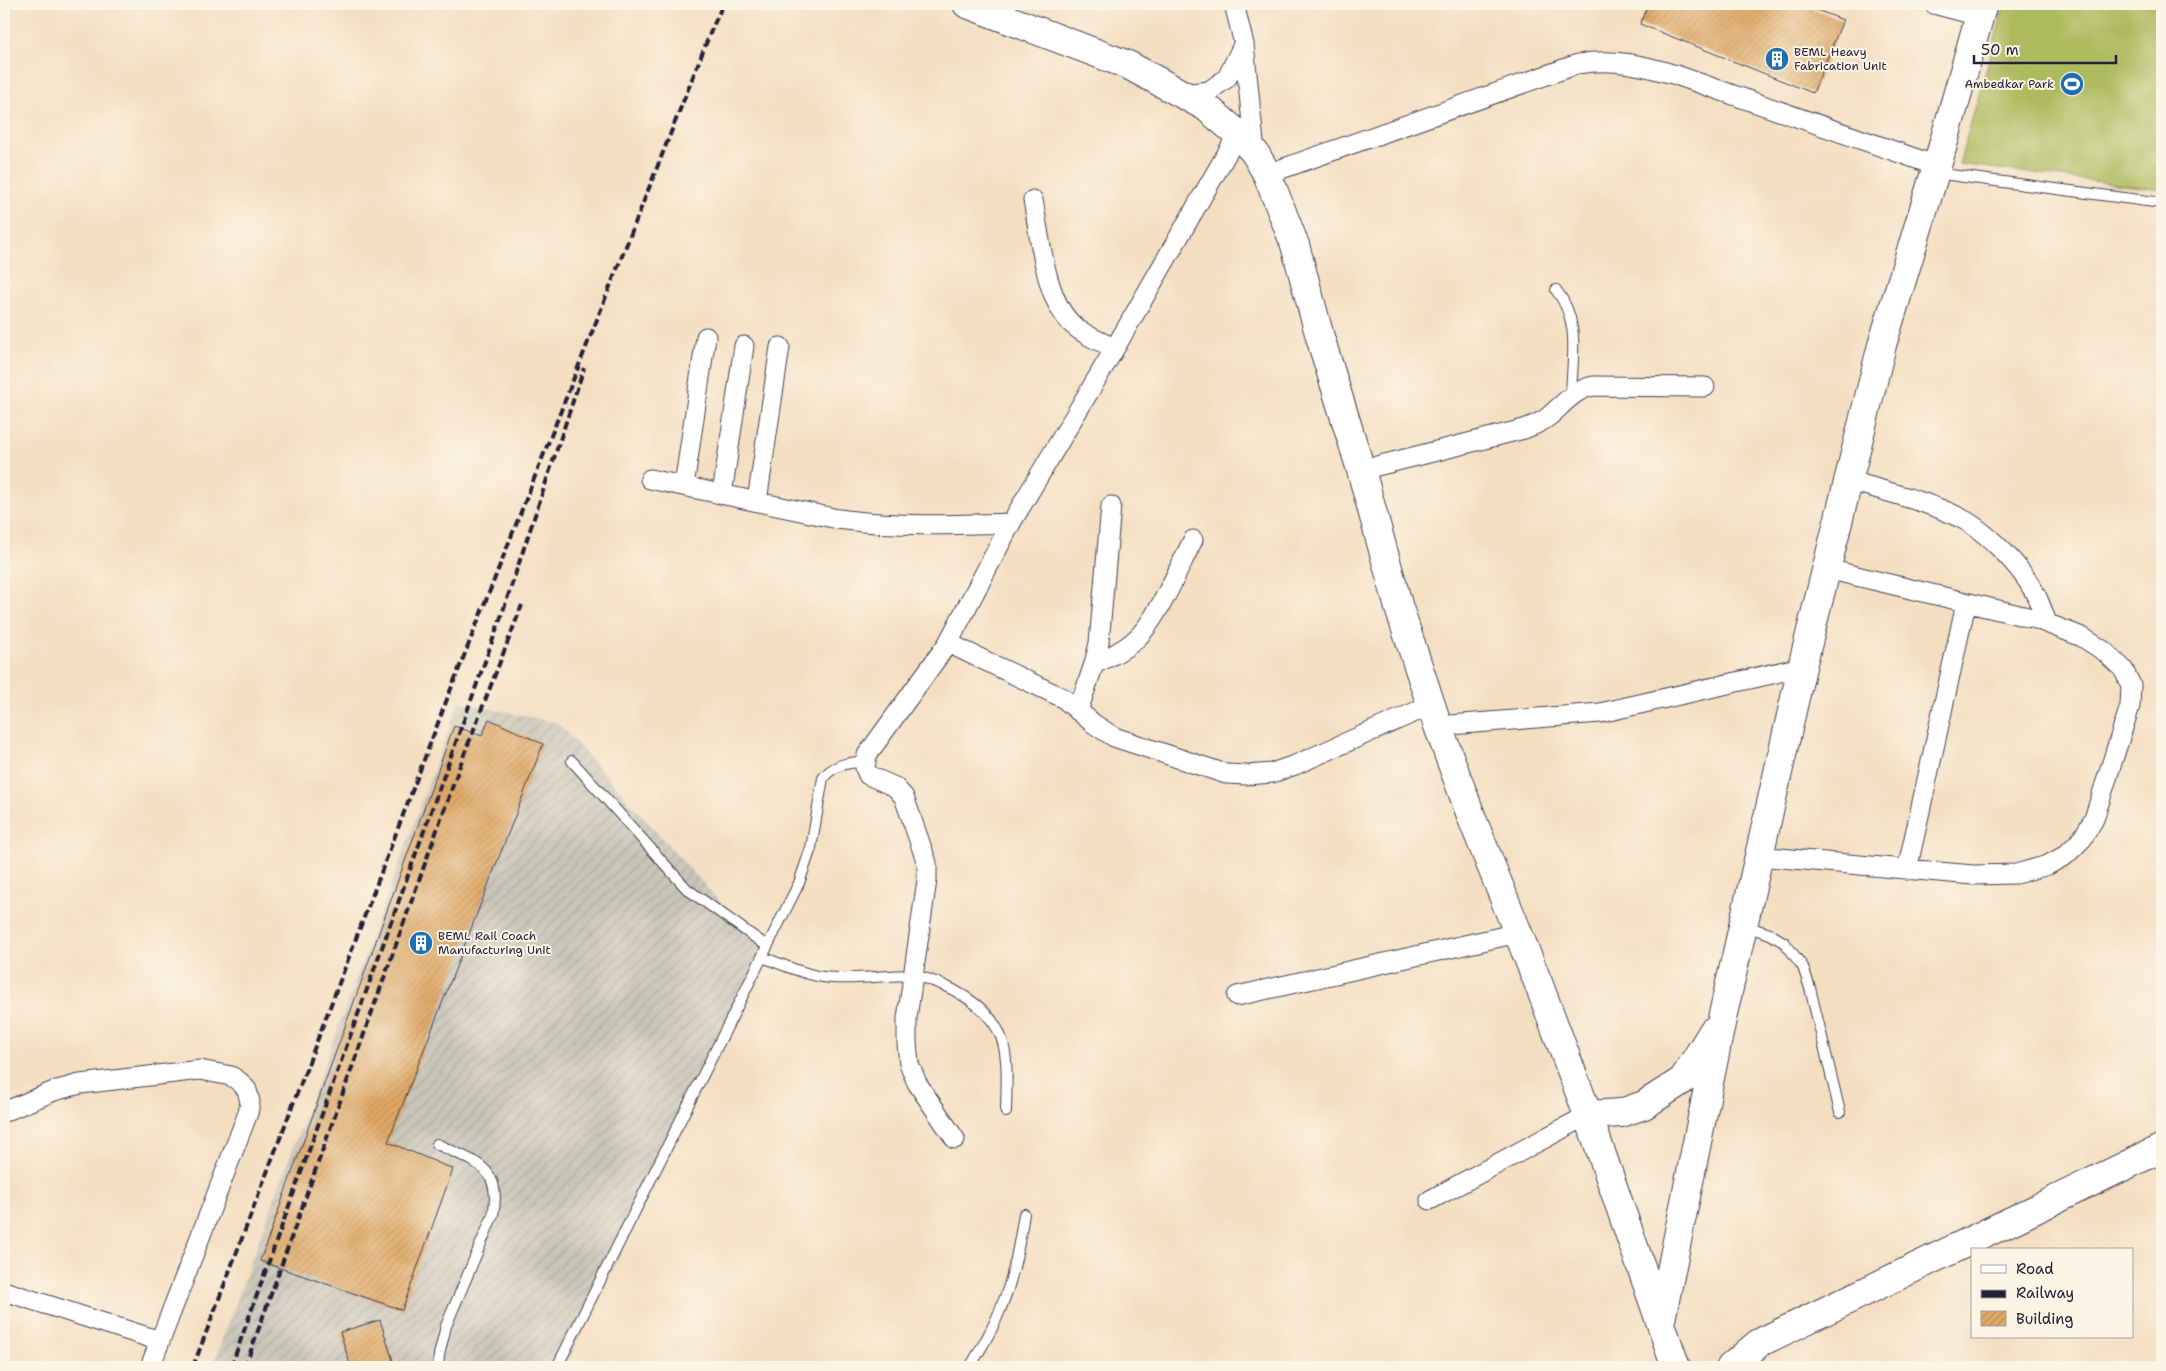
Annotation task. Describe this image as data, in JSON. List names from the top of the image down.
{
  "places": {
    "building": ["BEML Heavy Fabrication Unit", "BEML Rail Coach Manufacturing Unit"],
    "sports": ["Ambedkar Park"]
  },
  "legend": ["Road", "Railway", "Building"],
  "scale_bar": "50 m"
}
